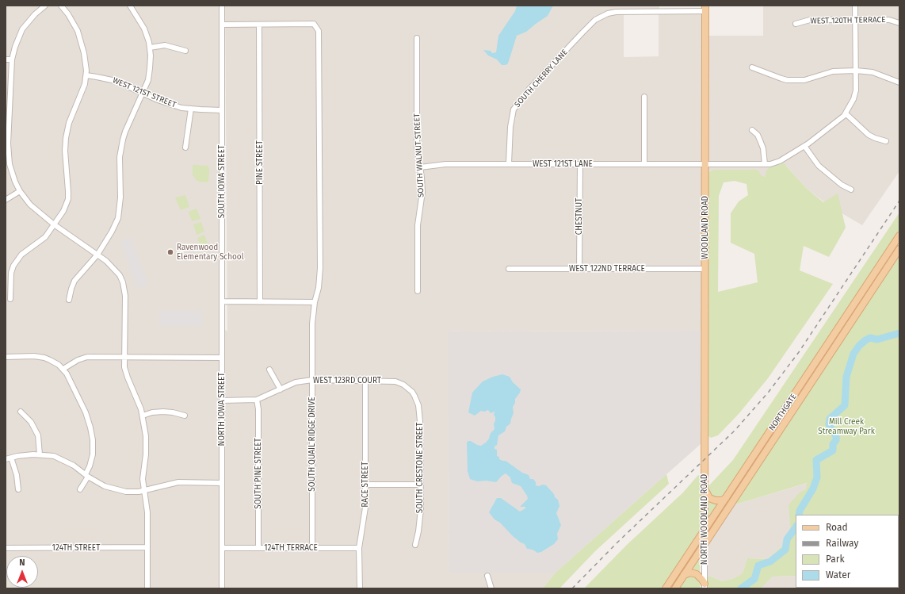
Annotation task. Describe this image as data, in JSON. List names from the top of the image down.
{
  "streets": {
    "main road": ["WOODLAND ROAD", "NORTHGATE", "NORTH WOODLAND ROAD"],
    "street": [
      "WEST 120TH TERRACE",
      "SOUTH CHERRY LANE",
      "WEST 121ST STREET",
      "SOUTH WALNUT STREET",
      "PINE STREET",
      "WEST 121ST LANE",
      "SOUTH IOWA STREET",
      "CHESTNUT",
      "WEST 122ND TERRACE",
      "WEST 123RD COURT",
      "NORTH IOWA STREET",
      "SOUTH QUAIL RIDGE DRIVE",
      "SOUTH CRESTONE STREET",
      "SOUTH PINE STREET",
      "RACE STREET",
      "124TH STREET",
      "124TH TERRACE"
    ]
  },
  "crossings": [
    ["SOUTH CHERRY LANE", "WEST 121ST LANE"],
    ["SOUTH CHERRY LANE", "WOODLAND ROAD"],
    ["WEST 121ST STREET", "SOUTH IOWA STREET"],
    ["SOUTH WALNUT STREET", "WEST 121ST LANE"],
    ["PINE STREET", "SOUTH QUAIL RIDGE DRIVE"],
    ["WEST 121ST LANE", "CHESTNUT"],
    ["WEST 121ST LANE", "WOODLAND ROAD"],
    ["SOUTH IOWA STREET", "NORTH IOWA STREET"],
    ["CHESTNUT", "WEST 122ND TERRACE"],
    ["WOODLAND ROAD", "WEST 122ND TERRACE"],
    ["WOODLAND ROAD", "NORTH WOODLAND ROAD"],
    ["WEST 123RD COURT", "NORTH IOWA STREET"],
    ["WEST 123RD COURT", "SOUTH QUAIL RIDGE DRIVE"],
    ["WEST 123RD COURT", "SOUTH CRESTONE STREET"],
    ["WEST 123RD COURT", "SOUTH PINE STREET"],
    ["WEST 123RD COURT", "RACE STREET"],
    ["NORTH IOWA STREET", "124TH TERRACE"],
    ["NORTHGATE", "NORTH WOODLAND ROAD"],
    ["SOUTH QUAIL RIDGE DRIVE", "124TH TERRACE"],
    ["SOUTH PINE STREET", "124TH TERRACE"],
    ["RACE STREET", "124TH TERRACE"]
  ],
  "parks": ["Mill Creek Streamway Park"],
  "places": ["Ravenwood Elementary School"],
  "legend": [
    "Road",
    "Railway",
    "Park",
    "Water"
  ],
  "north": "top"
}
